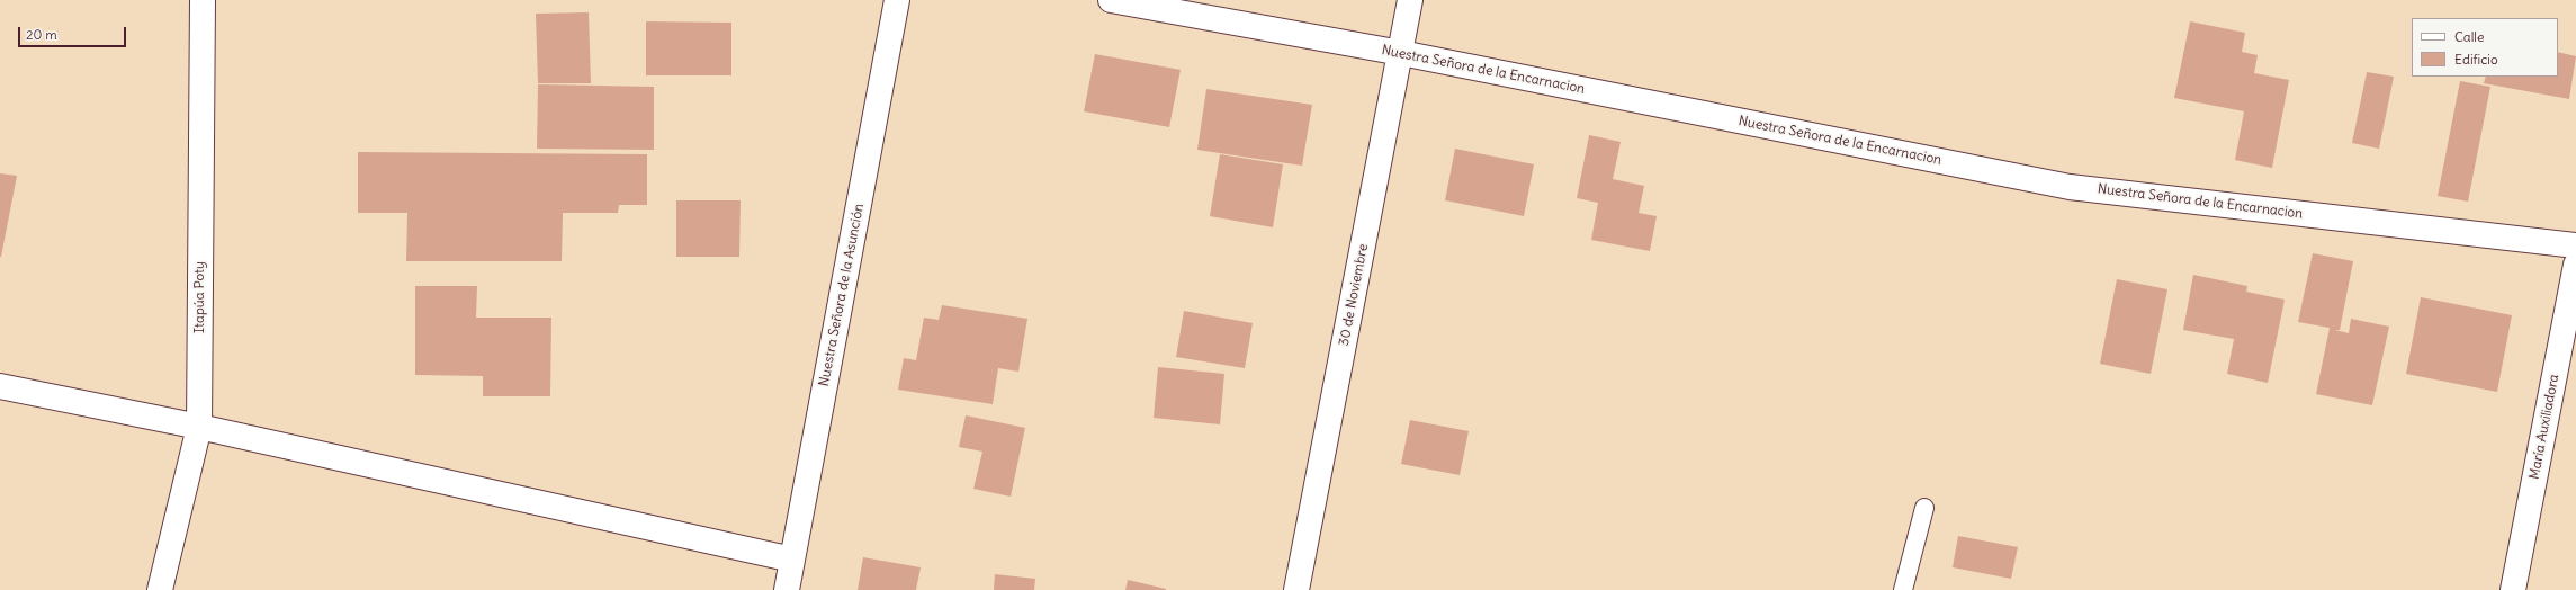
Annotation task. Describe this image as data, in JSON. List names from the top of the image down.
{
  "streets": {
    "street": [
      "Nuestra Señora de la Encarnacion",
      "Nuestra Señora de la Asunción",
      "30 de Noviembre",
      "Itapúa Poty",
      "María Auxiliadora"
    ]
  },
  "crossings": [
    ["Nuestra Señora de la Encarnacion", "30 de Noviembre"]
  ],
  "legend": ["Calle", "Edificio"],
  "scale_bar": "20 m"
}
